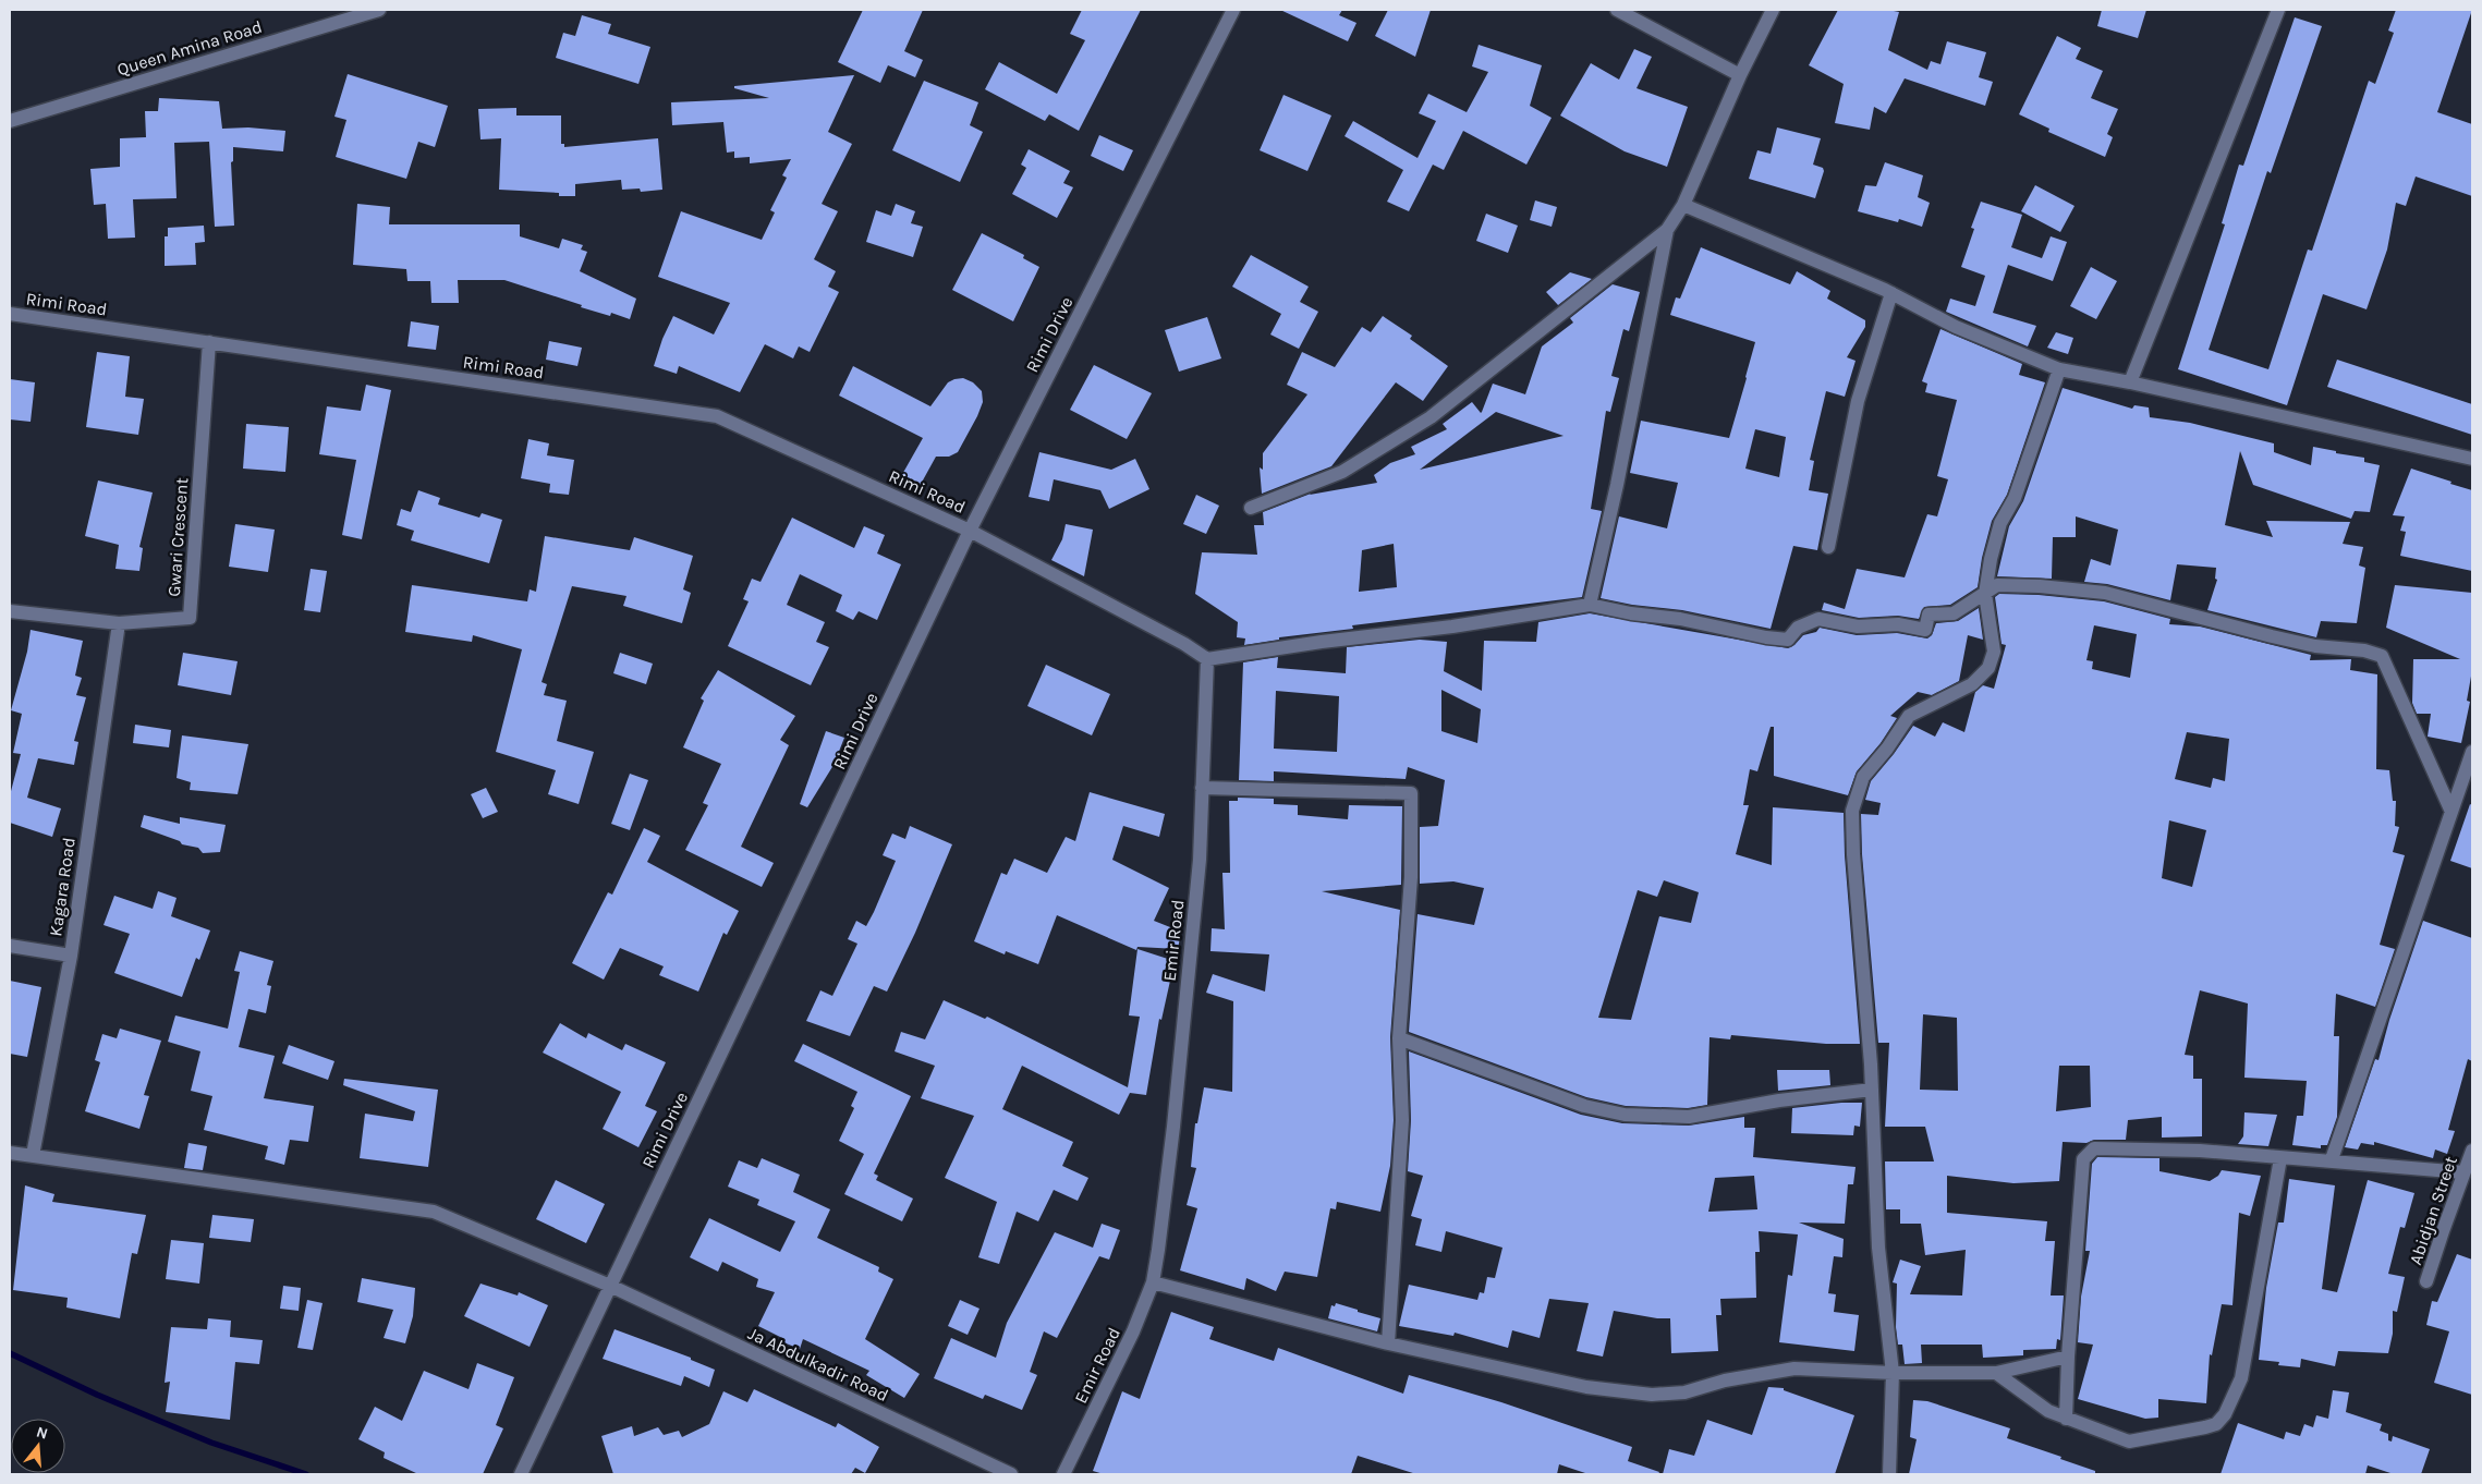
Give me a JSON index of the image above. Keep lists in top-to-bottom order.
{
  "streets": {
    "street": [
      "Queen Amina Road",
      "Rimi Road",
      "Rimi Drive",
      "Gwari Crescent",
      "Kagara Road",
      "Emir Road",
      "Abidjan Street",
      "Ja Abdulkadir Road"
    ]
  },
  "crossings": [
    ["Rimi Road", "Rimi Drive"],
    ["Rimi Road", "Gwari Crescent"],
    ["Rimi Drive", "Ja Abdulkadir Road"],
    ["Gwari Crescent", "Kagara Road"],
    ["Kagara Road", "Ja Abdulkadir Road"]
  ],
  "north": "top"
}
